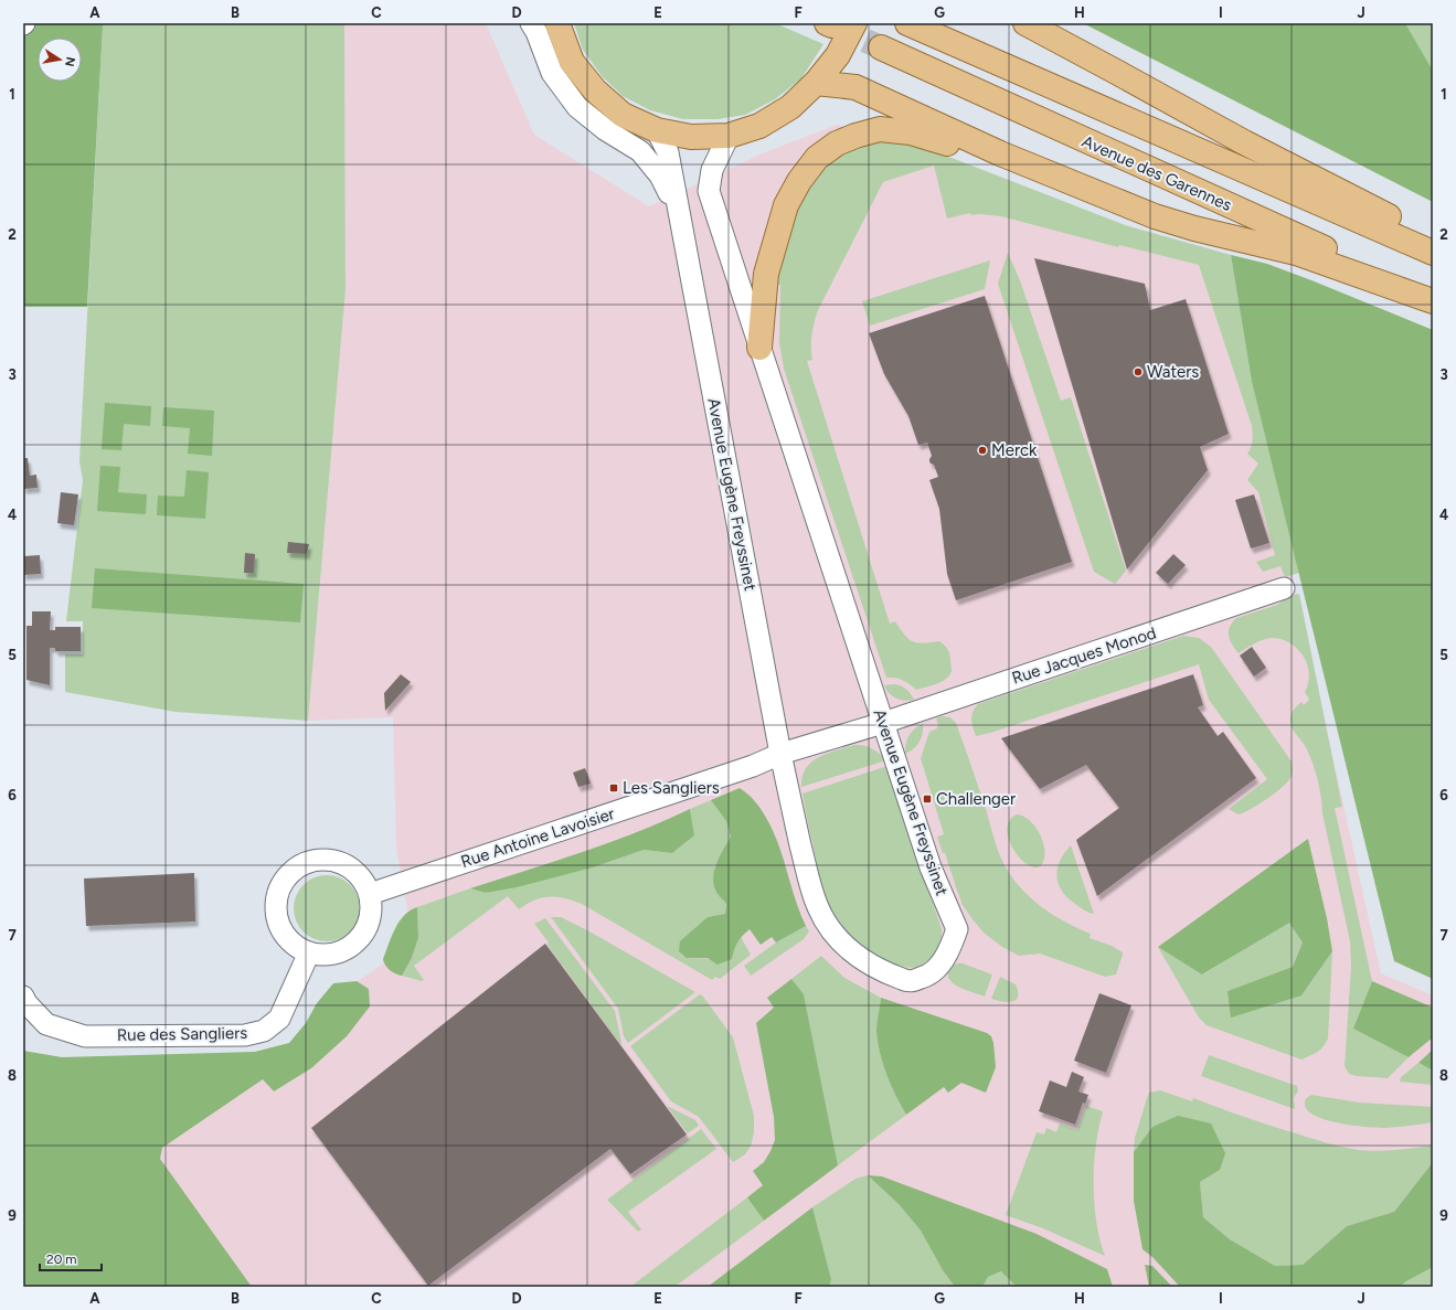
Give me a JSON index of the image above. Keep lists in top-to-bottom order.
{
  "streets": {
    "main road": ["Avenue des Garennes"],
    "street": [
      "Avenue Eugène Freyssinet",
      "Rue Jacques Monod",
      "Rue Antoine Lavoisier",
      "Rue des Sangliers"
    ]
  },
  "crossings": [
    ["Avenue Eugène Freyssinet", "Rue Jacques Monod"],
    ["Avenue Eugène Freyssinet", "Rue Antoine Lavoisier"],
    ["Rue Jacques Monod", "Rue Antoine Lavoisier"],
    ["Rue Antoine Lavoisier", "Rue des Sangliers"]
  ],
  "places": {
    "other": ["Waters", "Merck"],
    "transit": ["Les Sangliers", "Challenger"]
  },
  "scale_bar": "20 m",
  "north": "right",
  "grid": {
    "columns": [
      "A",
      "B",
      "C",
      "D",
      "E",
      "F",
      "G",
      "H",
      "I",
      "J"
    ],
    "rows": [
      "1",
      "2",
      "3",
      "4",
      "5",
      "6",
      "7",
      "8",
      "9"
    ]
  }
}
